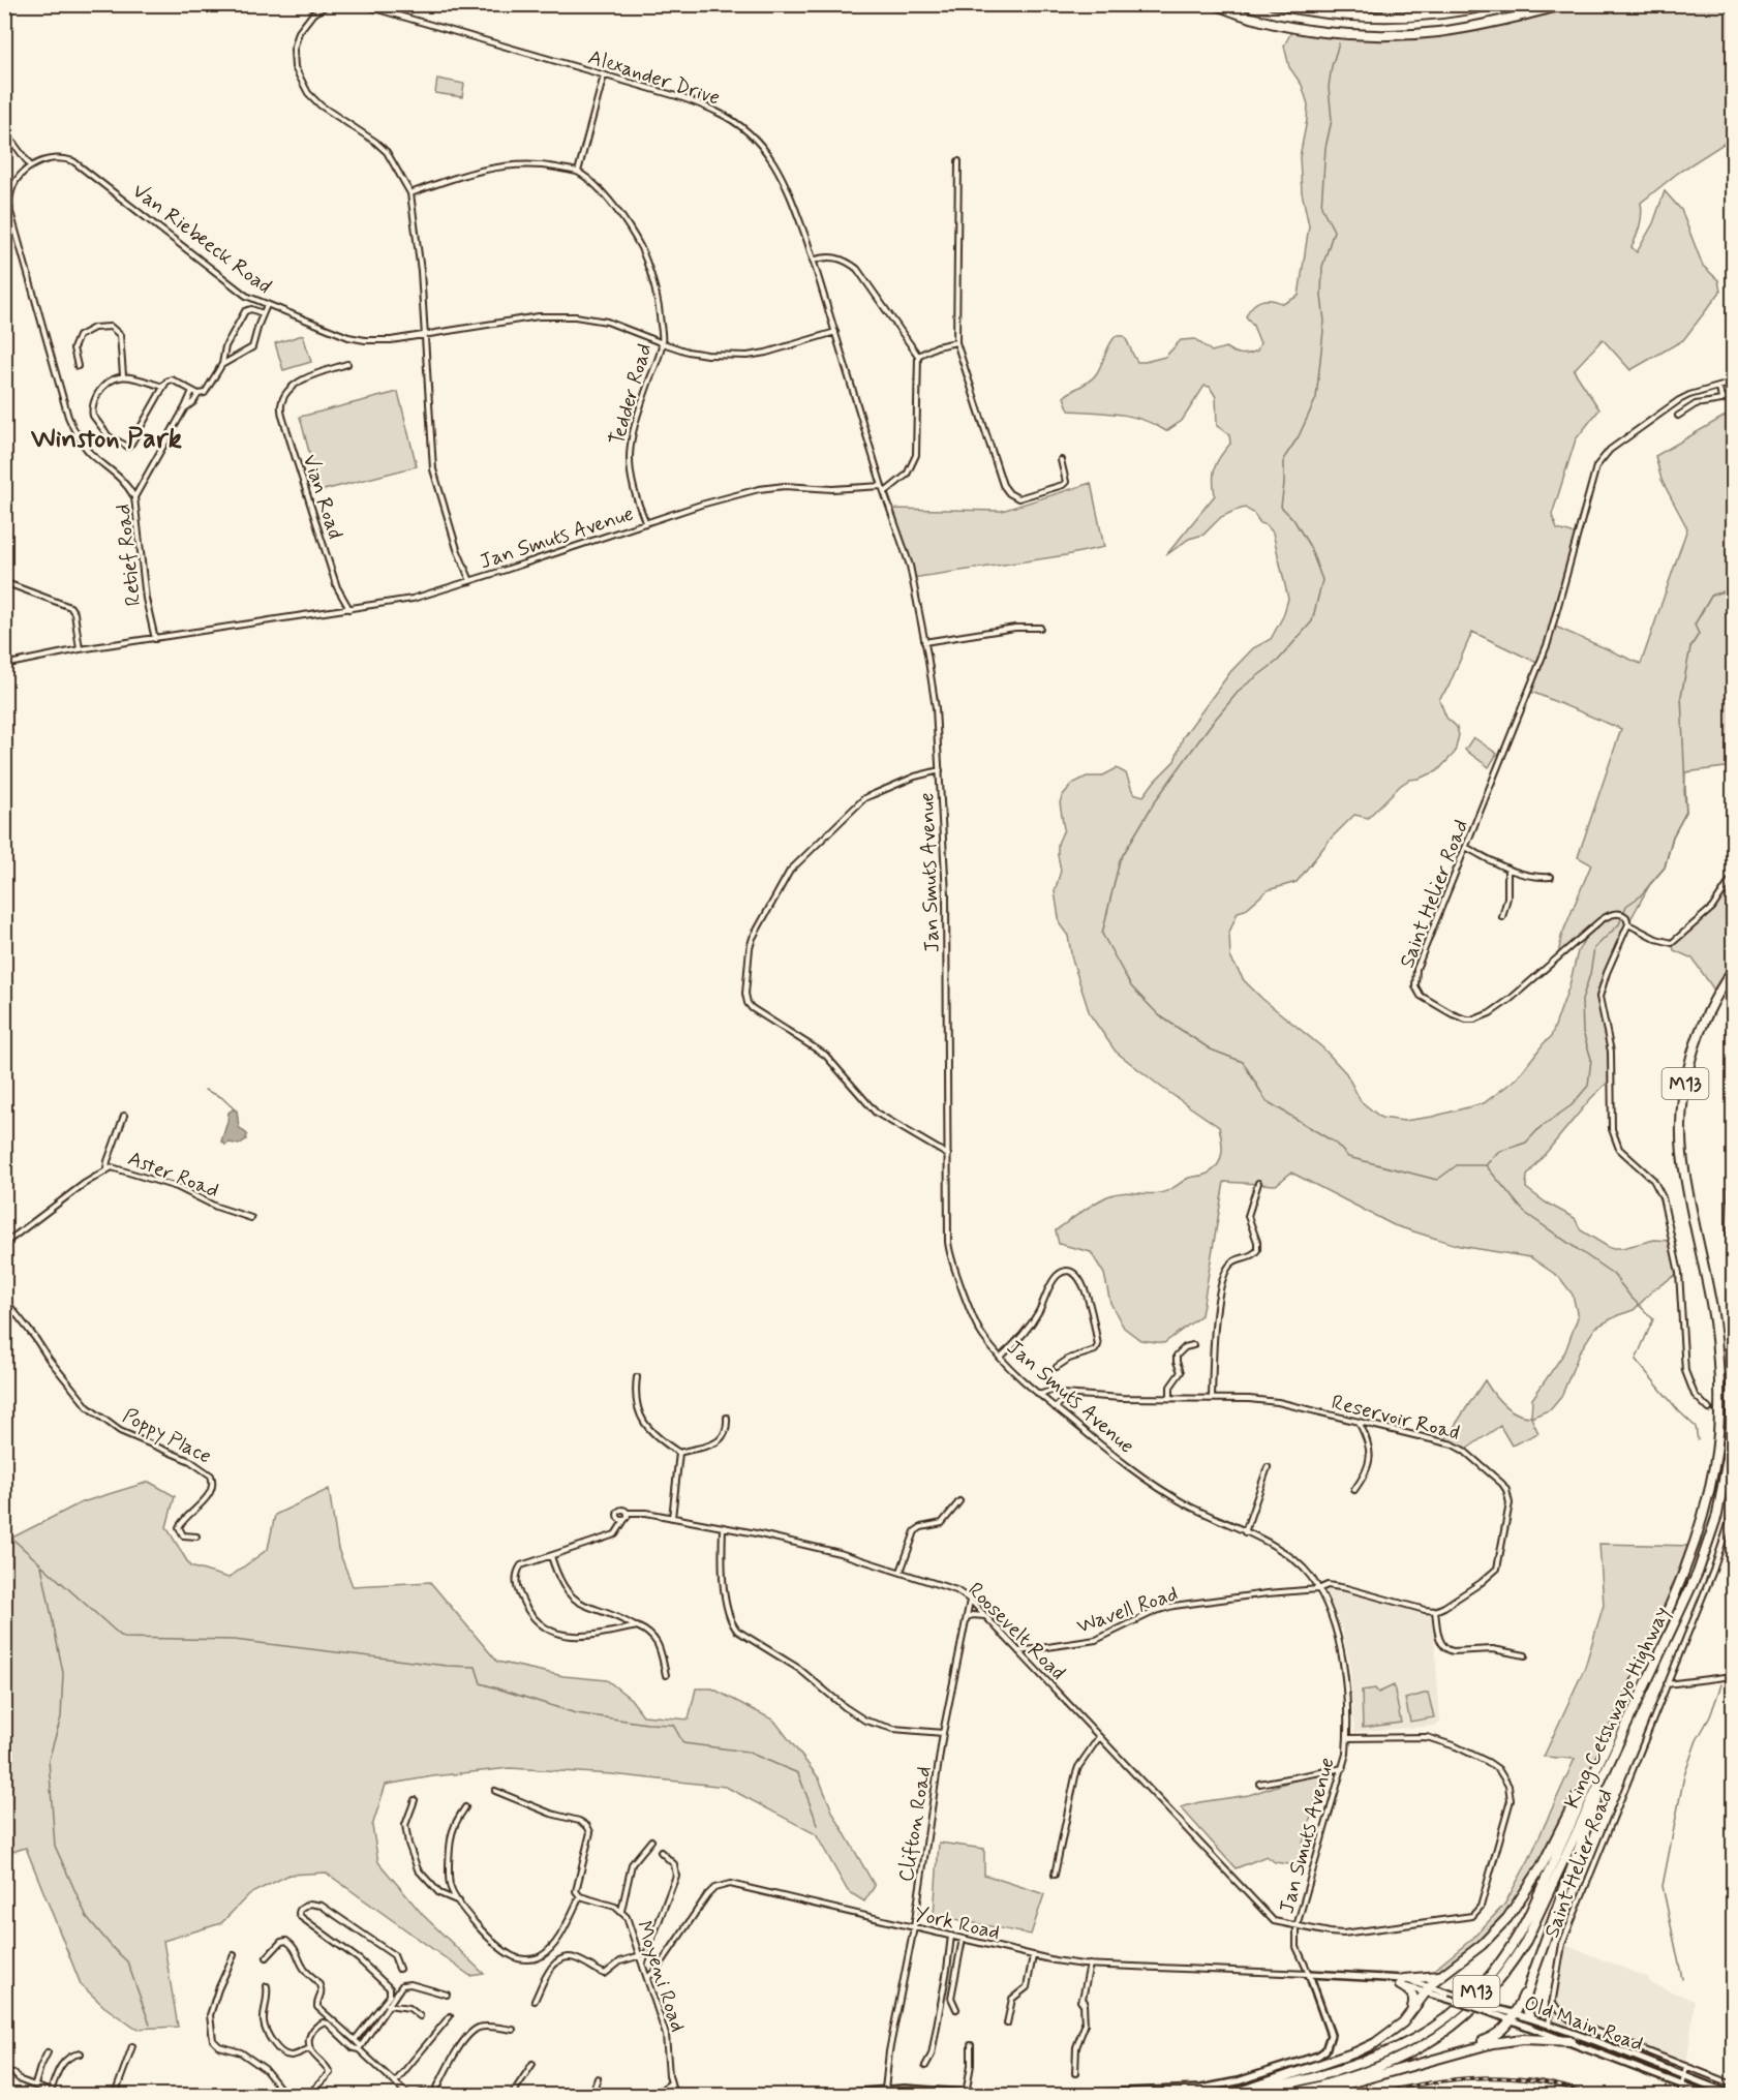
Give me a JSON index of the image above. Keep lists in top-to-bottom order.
{
  "streets": {
    "highway": ["M13", "King Cetshwayo Highway"],
    "street": [
      "Alexander Drive",
      "Van Riebeeck Road",
      "Tedder Road",
      "Vian Road",
      "Jan Smuts Avenue",
      "Retief Road",
      "Saint Helier Road",
      "Aster Road",
      "Reservoir Road",
      "Poppy Place",
      "Wavell Road",
      "Roosevelt Road",
      "Clifton Road",
      "York Road",
      "Moyeni Road",
      "Old Main Road"
    ]
  },
  "crossings": [
    ["Alexander Drive", "Van Riebeeck Road"],
    ["Alexander Drive", "Jan Smuts Avenue"],
    ["Van Riebeeck Road", "Tedder Road"],
    ["Tedder Road", "Jan Smuts Avenue"],
    ["Vian Road", "Jan Smuts Avenue"],
    ["Jan Smuts Avenue", "Retief Road"],
    ["Jan Smuts Avenue", "Reservoir Road"],
    ["Jan Smuts Avenue", "Wavell Road"],
    ["Jan Smuts Avenue", "Roosevelt Road"],
    ["Jan Smuts Avenue", "York Road"],
    ["Jan Smuts Avenue", "Old Main Road"],
    ["Saint Helier Road", "Old Main Road"],
    ["Wavell Road", "Roosevelt Road"],
    ["Roosevelt Road", "Clifton Road"],
    ["Clifton Road", "York Road"],
    ["York Road", "Moyeni Road"],
    ["York Road", "Old Main Road"]
  ],
  "districts": ["Winston Park"]
}
